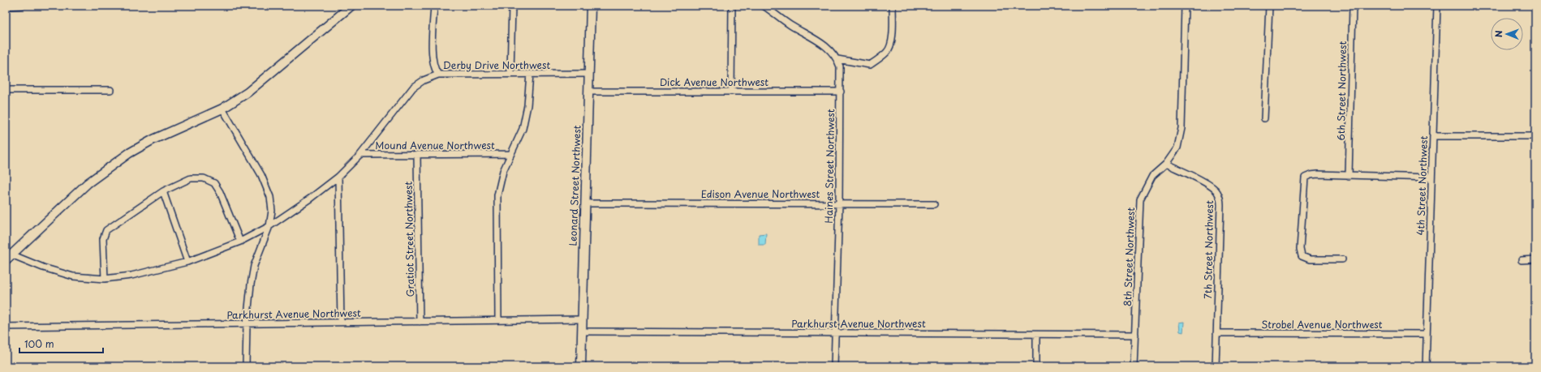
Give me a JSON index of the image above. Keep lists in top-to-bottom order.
{
  "streets": {
    "main road": ["Leonard Street Northwest"],
    "street": [
      "Derby Drive Northwest",
      "Dick Avenue Northwest",
      "6th Street Northwest",
      "Mound Avenue Northwest",
      "Haines Street Northwest",
      "4th Street Northwest",
      "Edison Avenue Northwest",
      "Gratiot Street Northwest",
      "7th Street Northwest",
      "8th Street Northwest",
      "Parkhurst Avenue Northwest",
      "Strobel Avenue Northwest"
    ]
  },
  "crossings": [
    ["Derby Drive Northwest", "Mound Avenue Northwest"],
    ["Derby Drive Northwest", "Leonard Street Northwest"],
    ["Dick Avenue Northwest", "Haines Street Northwest"],
    ["Dick Avenue Northwest", "Leonard Street Northwest"],
    ["Mound Avenue Northwest", "Gratiot Street Northwest"],
    ["Haines Street Northwest", "Edison Avenue Northwest"],
    ["Haines Street Northwest", "Parkhurst Avenue Northwest"],
    ["Leonard Street Northwest", "Edison Avenue Northwest"],
    ["Leonard Street Northwest", "Parkhurst Avenue Northwest"],
    ["4th Street Northwest", "Strobel Avenue Northwest"],
    ["Gratiot Street Northwest", "Parkhurst Avenue Northwest"],
    ["7th Street Northwest", "8th Street Northwest"],
    ["7th Street Northwest", "Strobel Avenue Northwest"],
    ["8th Street Northwest", "Parkhurst Avenue Northwest"]
  ],
  "scale_bar": "100 m",
  "north": "left"
}
